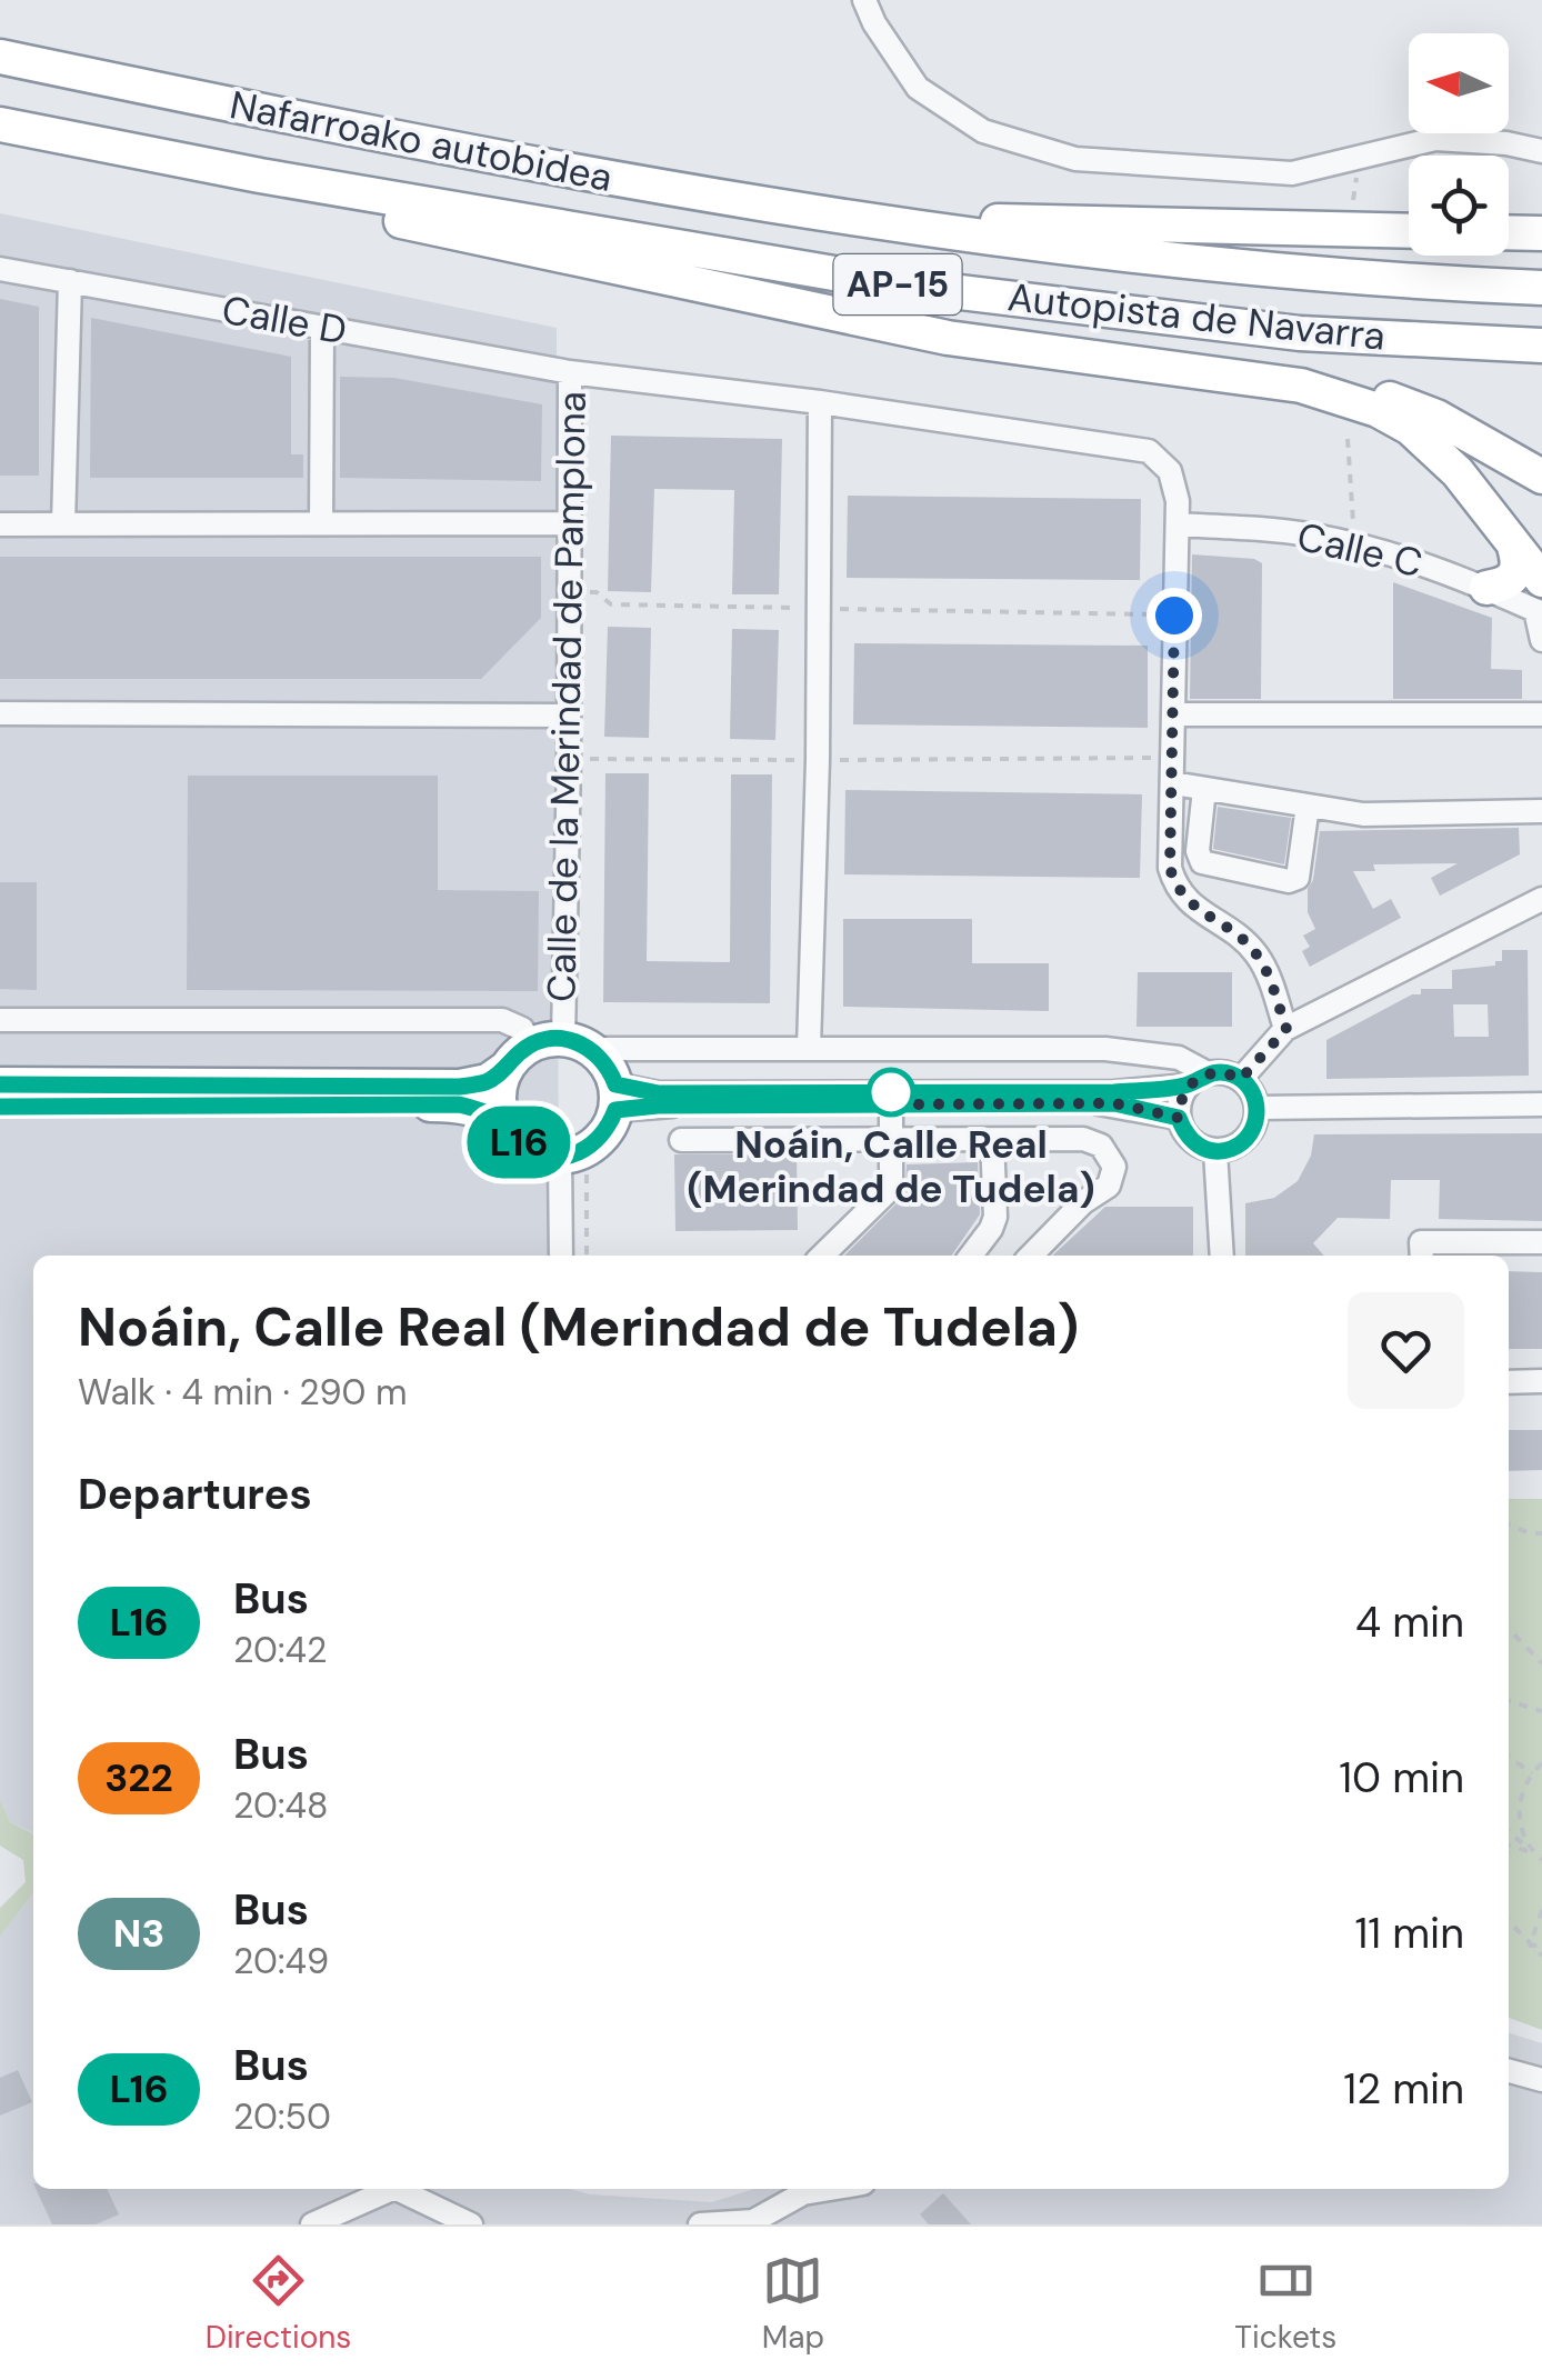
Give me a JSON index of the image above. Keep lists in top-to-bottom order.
{
  "streets": {
    "highway": ["Nafarroako autobidea", "AP-15", "Autopista de Navarra"],
    "street": ["Calle D", "Calle C", "Calle de la Merindad de Pamplona"]
  },
  "crossings": [
    ["Nafarroako autobidea", "Autopista de Navarra"],
    ["Calle D", "Calle de la Merindad de Pamplona"],
    ["Calle C", "Calle de la Merindad de Pamplona"]
  ],
  "places": ["Noáin, Calle Real (Merindad de Tudela)"],
  "lines": ["bus line L16"],
  "north": "left",
  "page": {
    "on_map": "L16",
    "heading": [
      ["Noáin, Calle Real (Merindad de Tudela)", "Walk · 4 min · 290 m"],
      "Departures"
    ],
    "list": [
      {
        "mark": "L16",
        "name": "Bus",
        "note": "20:42",
        "value": "4 min"
      },
      {
        "mark": "322",
        "name": "Bus",
        "note": "20:48",
        "value": "10 min"
      },
      {
        "mark": "N3",
        "name": "Bus",
        "note": "20:49",
        "value": "11 min"
      },
      {
        "mark": "L16",
        "name": "Bus",
        "note": "20:50",
        "value": "12 min"
      }
    ],
    "tabs": ["Directions", "Map", "Tickets"]
  }
}
